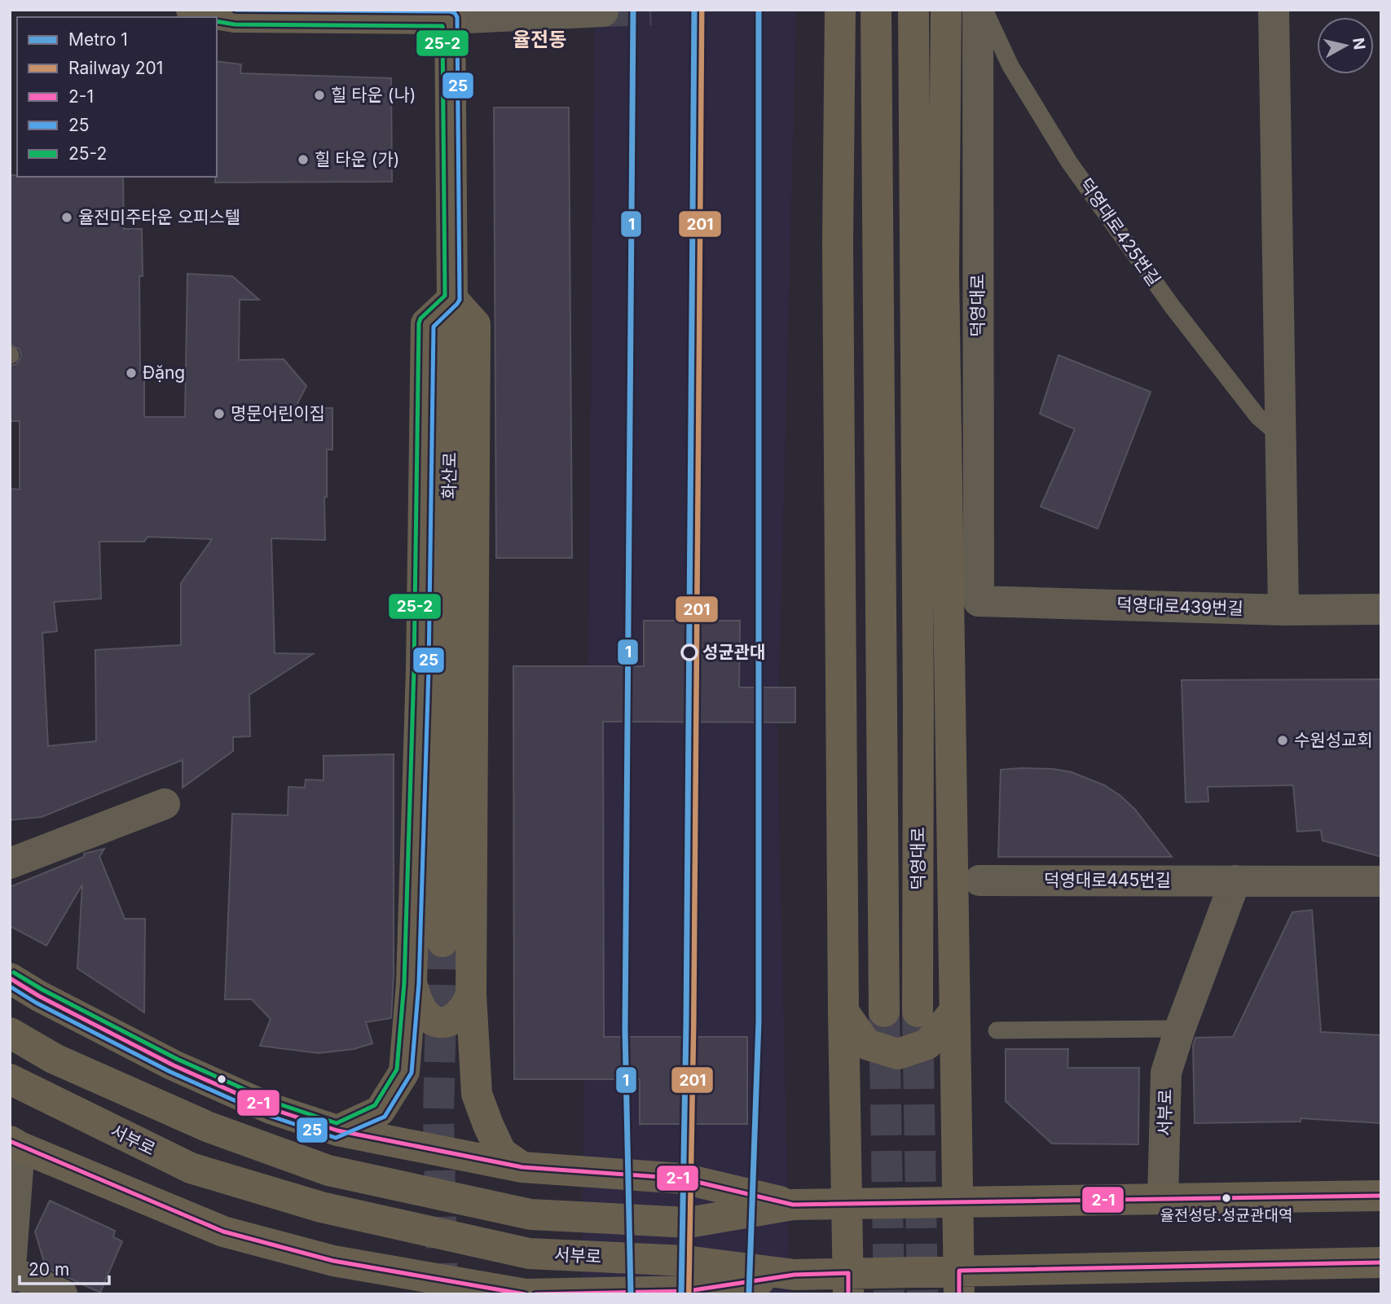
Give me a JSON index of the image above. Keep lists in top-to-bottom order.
{
  "streets": {
    "street": [
      "덕영대로",
      "화산로",
      "덕영대로439번길",
      "덕영대로445번길",
      "서부로"
    ],
    "lane": ["덕영대로425번길"]
  },
  "crossings": [
    ["덕영대로", "덕영대로439번길"]
  ],
  "districts": ["율전동"],
  "places": [
    "힐 타운 (나)",
    "힐 타운 (가)",
    "율전미주타운 오피스텔",
    "Đặng",
    "명문어린이집",
    "성균관대",
    "수원성교회",
    "율전성당.성균관대역"
  ],
  "lines": [
    "metro line 1",
    "rail line 201",
    "transit line 25",
    "transit line 25-2",
    "transit line 2-1"
  ],
  "legend": [
    "Metro 1",
    "Railway 201",
    "2-1",
    "25",
    "25-2"
  ],
  "scale_bar": "20 m",
  "north": "right"
}
